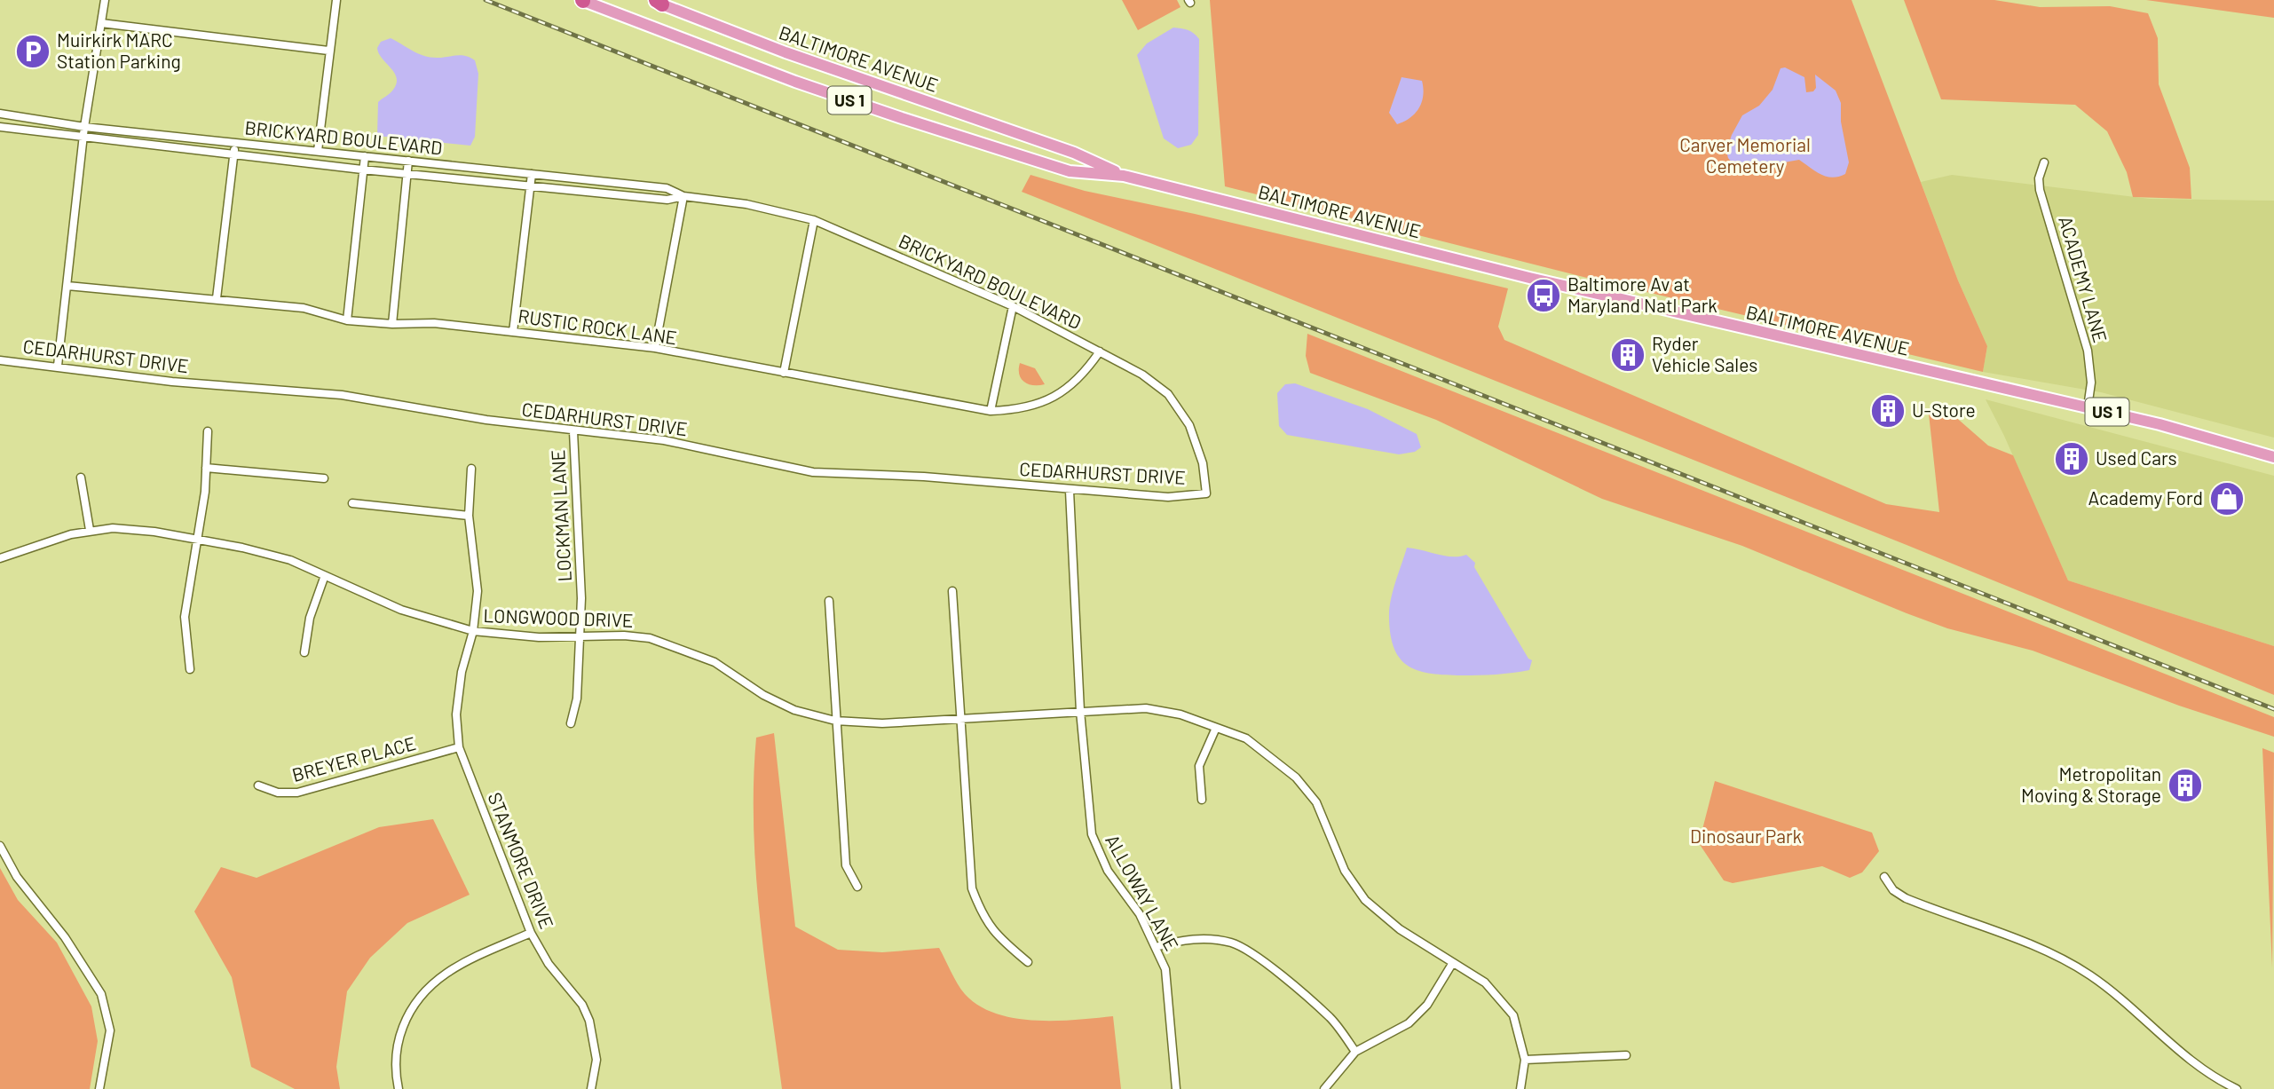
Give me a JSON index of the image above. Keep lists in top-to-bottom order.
{
  "streets": {
    "main road": ["BALTIMORE AVENUE", "US 1"],
    "street": [
      "BRICKYARD BOULEVARD",
      "ACADEMY LANE",
      "RUSTIC ROCK LANE",
      "CEDARHURST DRIVE",
      "LOCKMAN LANE",
      "LONGWOOD DRIVE",
      "BREYER PLACE",
      "STANMORE DRIVE",
      "ALLOWAY LANE"
    ]
  },
  "crossings": [
    ["BALTIMORE AVENUE", "ACADEMY LANE"],
    ["BRICKYARD BOULEVARD", "RUSTIC ROCK LANE"],
    ["BRICKYARD BOULEVARD", "CEDARHURST DRIVE"],
    ["CEDARHURST DRIVE", "LOCKMAN LANE"],
    ["CEDARHURST DRIVE", "ALLOWAY LANE"],
    ["LOCKMAN LANE", "LONGWOOD DRIVE"],
    ["LONGWOOD DRIVE", "STANMORE DRIVE"],
    ["LONGWOOD DRIVE", "ALLOWAY LANE"],
    ["BREYER PLACE", "STANMORE DRIVE"]
  ],
  "parks": ["Carver Memorial Cemetery", "Dinosaur Park"],
  "places": {
    "parking": ["Muirkirk MARC Station Parking"],
    "bus stop": ["Baltimore Av at Maryland Natl Park"],
    "building": [
      "Ryder Vehicle Sales",
      "U-Store",
      "Used Cars",
      "Metropolitan Moving & Storage"
    ],
    "shop": ["Academy Ford"]
  }
}
